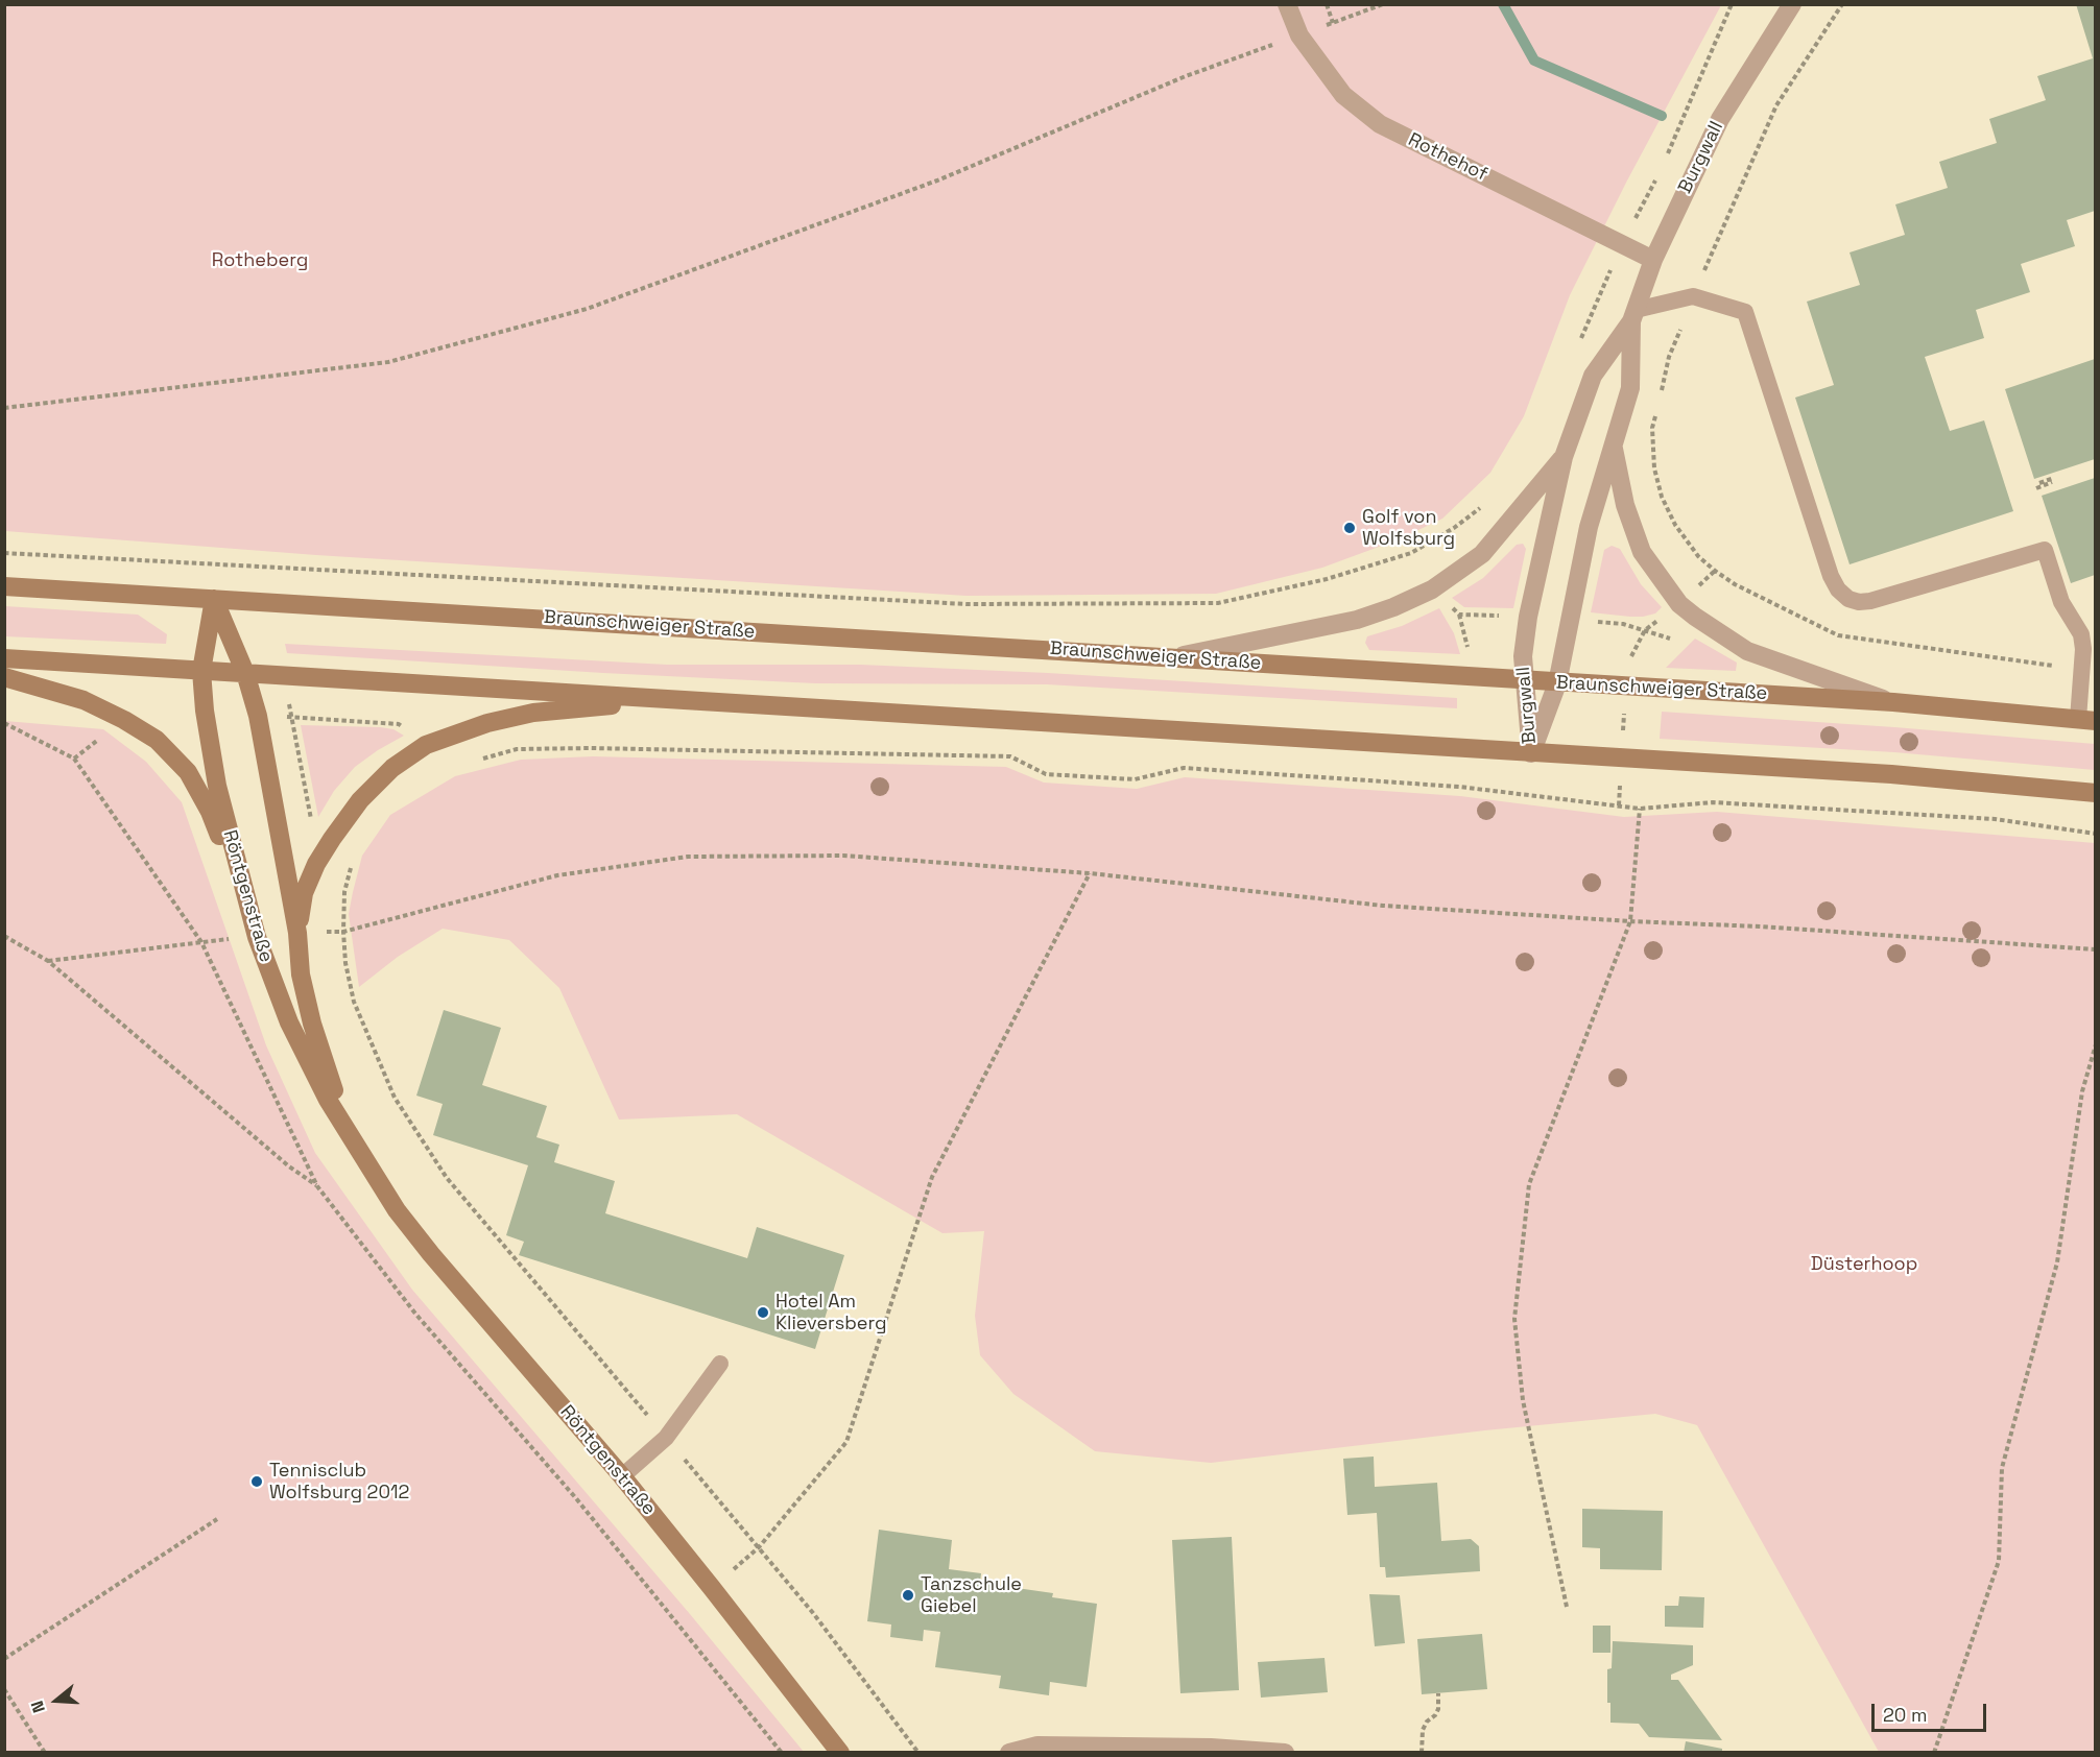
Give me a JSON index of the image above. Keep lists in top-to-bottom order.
{
  "streets": {
    "main road": ["Braunschweiger Straße", "Röntgenstraße"],
    "street": ["Rothehof", "Burgwall"]
  },
  "crossings": [
    ["Rothehof", "Burgwall"],
    ["Burgwall", "Braunschweiger Straße"],
    ["Braunschweiger Straße", "Röntgenstraße"]
  ],
  "parks": ["Rotheberg", "Düsterhoop"],
  "places": [
    "Golf von Wolfsburg",
    "Hotel Am Klieversberg",
    "Tennisclub Wolfsburg 2012",
    "Tanzschule Giebel"
  ],
  "scale_bar": "20 m",
  "north": "left"
}
